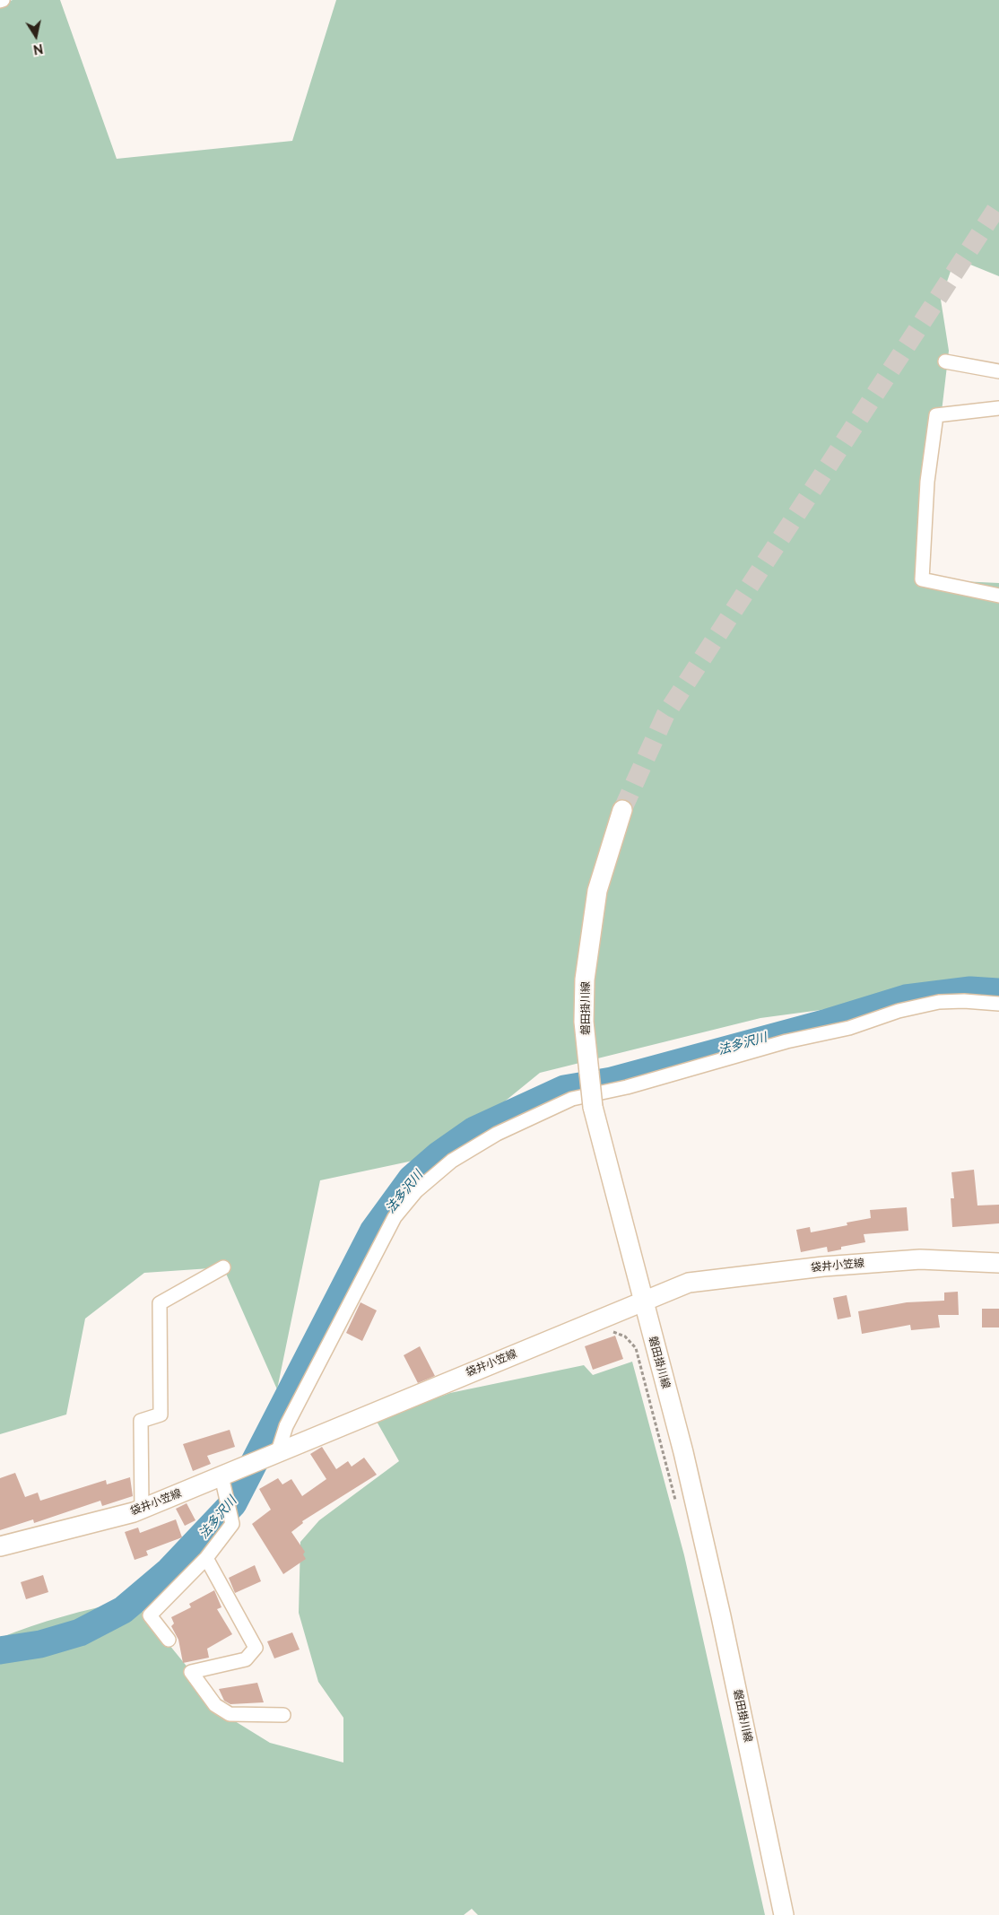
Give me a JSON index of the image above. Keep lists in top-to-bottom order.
{
  "streets": {
    "main road": ["磐田掛川線", "袋井小笠線"]
  },
  "crossings": [
    ["磐田掛川線", "袋井小笠線"]
  ],
  "water": ["法多沢川"],
  "north": "bottom"
}
